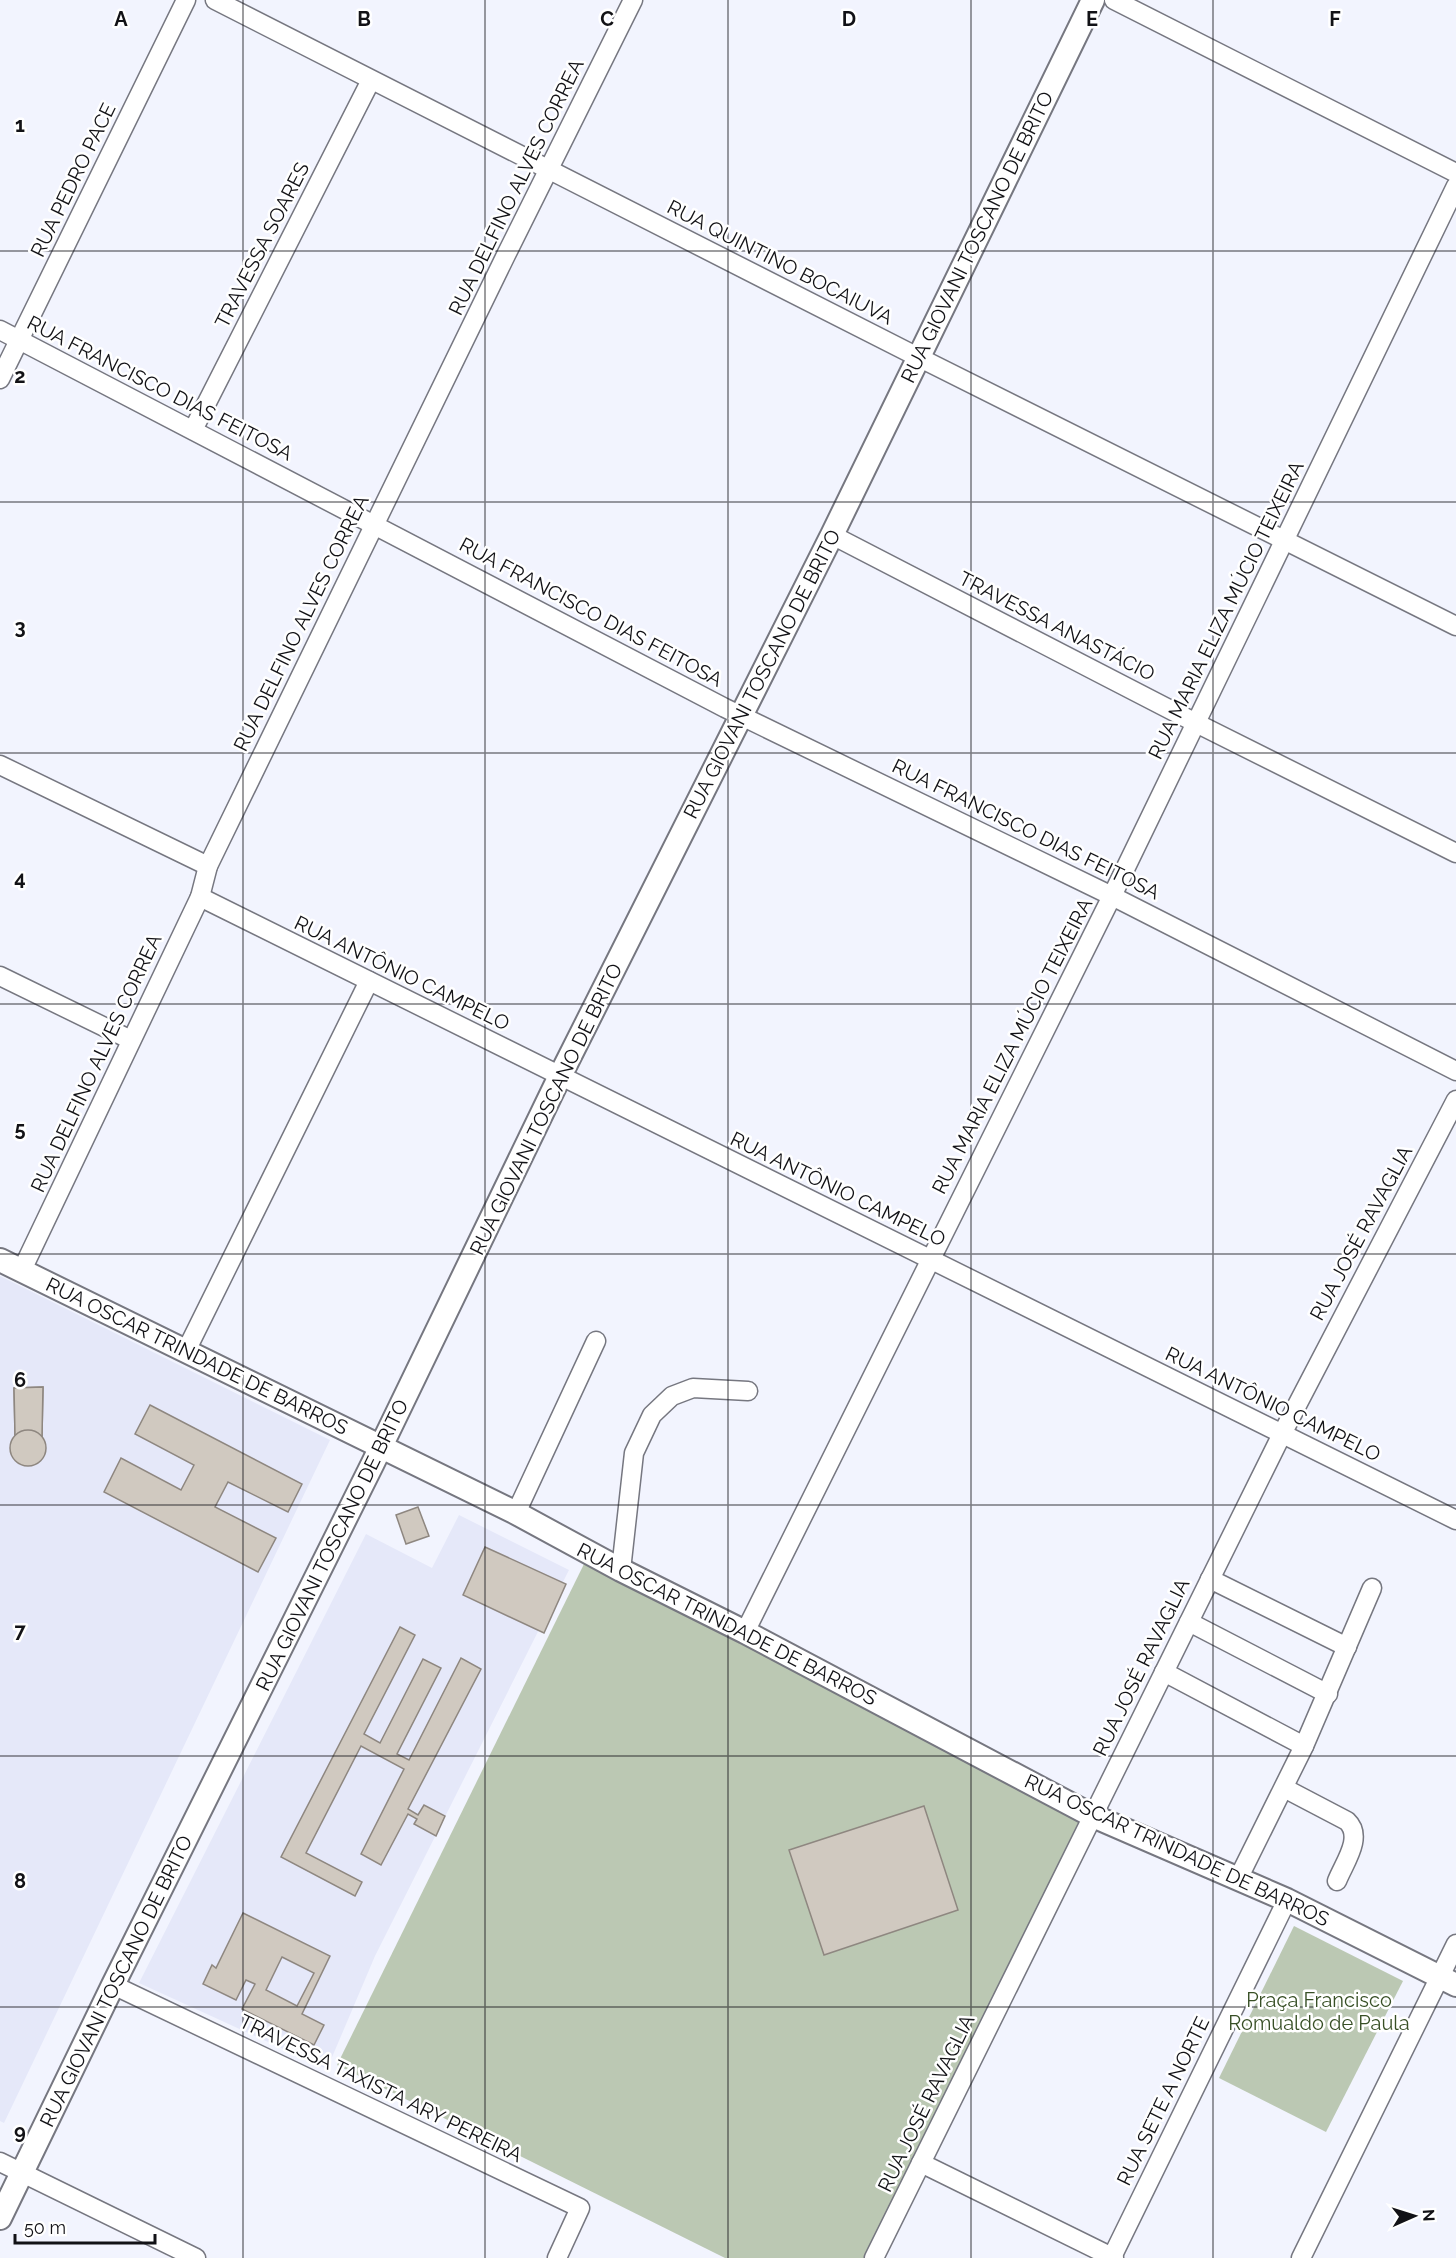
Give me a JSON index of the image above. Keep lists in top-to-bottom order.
{
  "streets": {
    "main road": ["RUA GIOVANI TOSCANO DE BRITO", "RUA OSCAR TRINDADE DE BARROS"],
    "street": [
      "RUA PEDRO PACE",
      "RUA DELFINO ALVES CORREA",
      "TRAVESSA SOARES",
      "RUA QUINTINO BOCAIUVA",
      "RUA FRANCISCO DIAS FEITOSA",
      "RUA MARIA ELIZA MÚCIO TEIXEIRA",
      "TRAVESSA ANASTÁCIO",
      "RUA ANTÔNIO CAMPELO",
      "RUA JOSÉ RAVAGLIA",
      "TRAVESSA TAXISTA ARY PEREIRA",
      "RUA SETE A NORTE"
    ]
  },
  "crossings": [
    ["RUA PEDRO PACE", "RUA FRANCISCO DIAS FEITOSA"],
    ["RUA DELFINO ALVES CORREA", "RUA QUINTINO BOCAIUVA"],
    ["RUA DELFINO ALVES CORREA", "RUA FRANCISCO DIAS FEITOSA"],
    ["RUA DELFINO ALVES CORREA", "RUA ANTÔNIO CAMPELO"],
    ["RUA DELFINO ALVES CORREA", "RUA OSCAR TRINDADE DE BARROS"],
    ["RUA GIOVANI TOSCANO DE BRITO", "RUA QUINTINO BOCAIUVA"],
    ["RUA GIOVANI TOSCANO DE BRITO", "RUA FRANCISCO DIAS FEITOSA"],
    ["RUA GIOVANI TOSCANO DE BRITO", "TRAVESSA ANASTÁCIO"],
    ["RUA GIOVANI TOSCANO DE BRITO", "RUA ANTÔNIO CAMPELO"],
    ["RUA GIOVANI TOSCANO DE BRITO", "RUA OSCAR TRINDADE DE BARROS"],
    ["RUA GIOVANI TOSCANO DE BRITO", "TRAVESSA TAXISTA ARY PEREIRA"],
    ["TRAVESSA SOARES", "RUA QUINTINO BOCAIUVA"],
    ["TRAVESSA SOARES", "RUA FRANCISCO DIAS FEITOSA"],
    ["RUA QUINTINO BOCAIUVA", "RUA MARIA ELIZA MÚCIO TEIXEIRA"],
    ["RUA FRANCISCO DIAS FEITOSA", "RUA MARIA ELIZA MÚCIO TEIXEIRA"],
    ["RUA MARIA ELIZA MÚCIO TEIXEIRA", "TRAVESSA ANASTÁCIO"],
    ["RUA MARIA ELIZA MÚCIO TEIXEIRA", "RUA ANTÔNIO CAMPELO"],
    ["RUA MARIA ELIZA MÚCIO TEIXEIRA", "RUA OSCAR TRINDADE DE BARROS"],
    ["RUA ANTÔNIO CAMPELO", "RUA JOSÉ RAVAGLIA"],
    ["RUA JOSÉ RAVAGLIA", "RUA OSCAR TRINDADE DE BARROS"],
    ["RUA OSCAR TRINDADE DE BARROS", "RUA SETE A NORTE"]
  ],
  "parks": ["Praça Francisco Romualdo de Paula"],
  "scale_bar": "50 m",
  "north": "right",
  "grid": {
    "columns": [
      "A",
      "B",
      "C",
      "D",
      "E",
      "F"
    ],
    "rows": [
      "1",
      "2",
      "3",
      "4",
      "5",
      "6",
      "7",
      "8",
      "9"
    ]
  }
}
